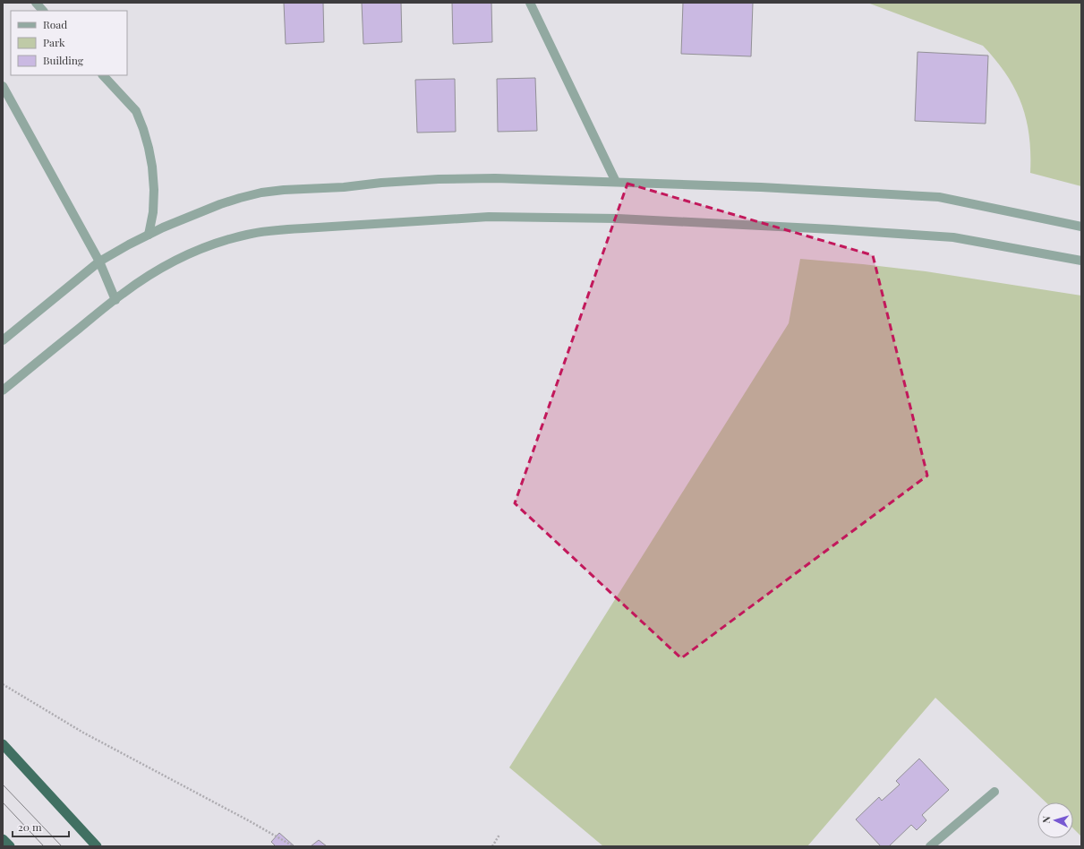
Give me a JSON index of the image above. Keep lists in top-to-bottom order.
{
  "legend": ["Road", "Park", "Building"],
  "scale_bar": "20 m",
  "north": "left"
}
